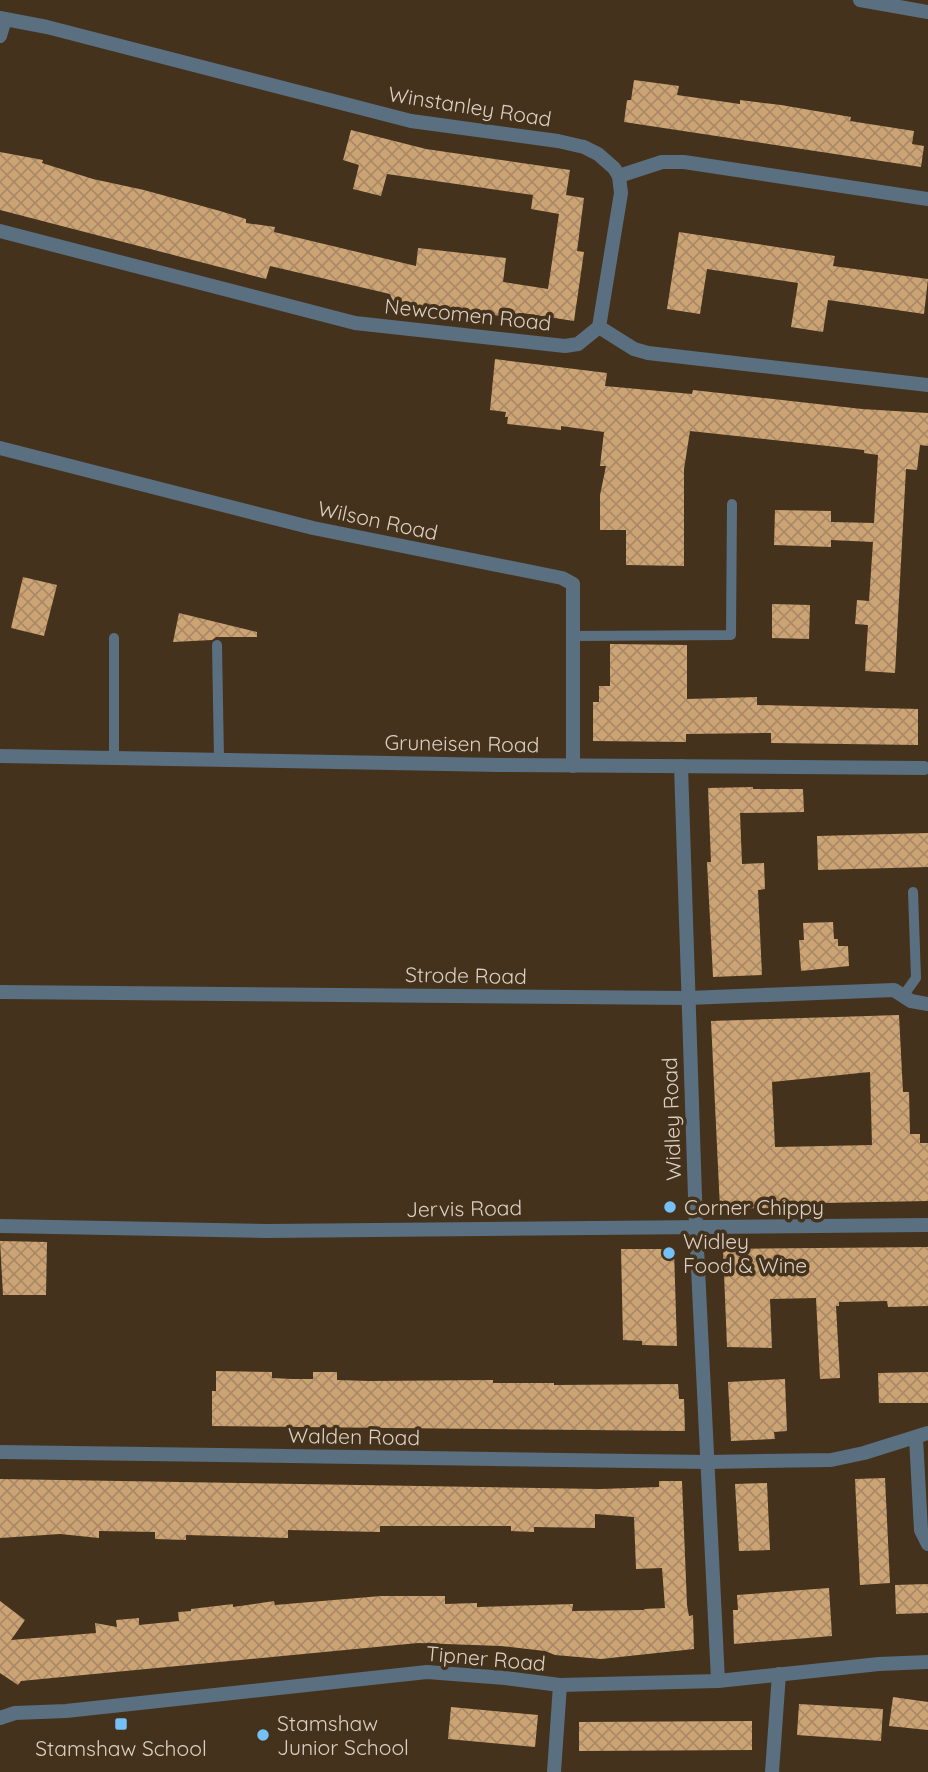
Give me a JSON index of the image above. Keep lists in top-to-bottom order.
{
  "streets": {
    "street": [
      "Winstanley Road",
      "Newcomen Road",
      "Wilson Road",
      "Gruneisen Road",
      "Strode Road",
      "Widley Road",
      "Jervis Road",
      "Walden Road",
      "Tipner Road"
    ]
  },
  "crossings": [
    ["Wilson Road", "Gruneisen Road"],
    ["Gruneisen Road", "Widley Road"],
    ["Strode Road", "Widley Road"],
    ["Widley Road", "Jervis Road"],
    ["Widley Road", "Walden Road"],
    ["Widley Road", "Tipner Road"]
  ],
  "places": {
    "other": ["Corner Chippy", "Widley Food & Wine", "Stamshaw Junior School"],
    "transit": ["Stamshaw School"]
  }
}
